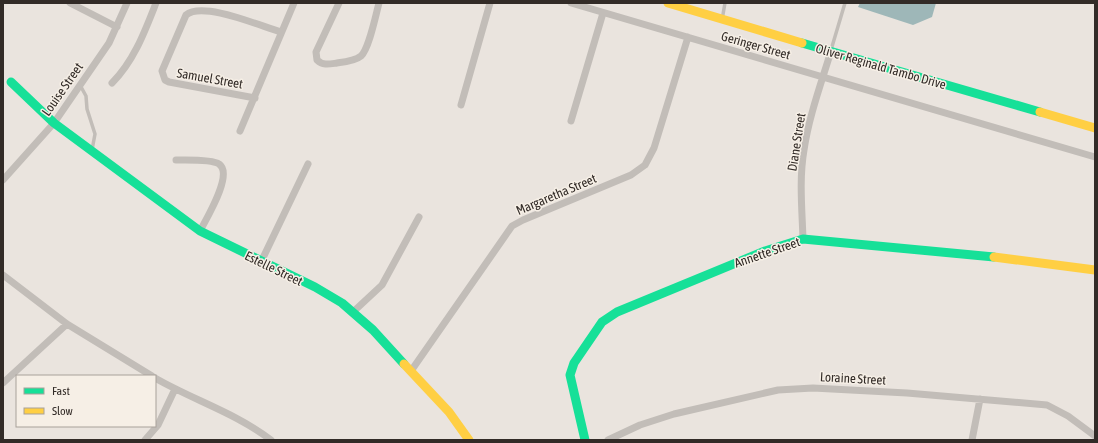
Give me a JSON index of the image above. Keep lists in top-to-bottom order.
{
  "streets": {
    "street": [
      "Geringer Street",
      "Oliver Reginald Tambo Drive",
      "Samuel Street",
      "Louise Street",
      "Diane Street",
      "Margaretha Street",
      "Annette Street",
      "Estelle Street",
      "Loraine Street"
    ]
  },
  "crossings": [
    ["Geringer Street", "Diane Street"],
    ["Geringer Street", "Margaretha Street"],
    ["Oliver Reginald Tambo Drive", "Diane Street"],
    ["Louise Street", "Estelle Street"],
    ["Diane Street", "Annette Street"],
    ["Margaretha Street", "Estelle Street"]
  ],
  "legend": ["Fast", "Slow"]
}
